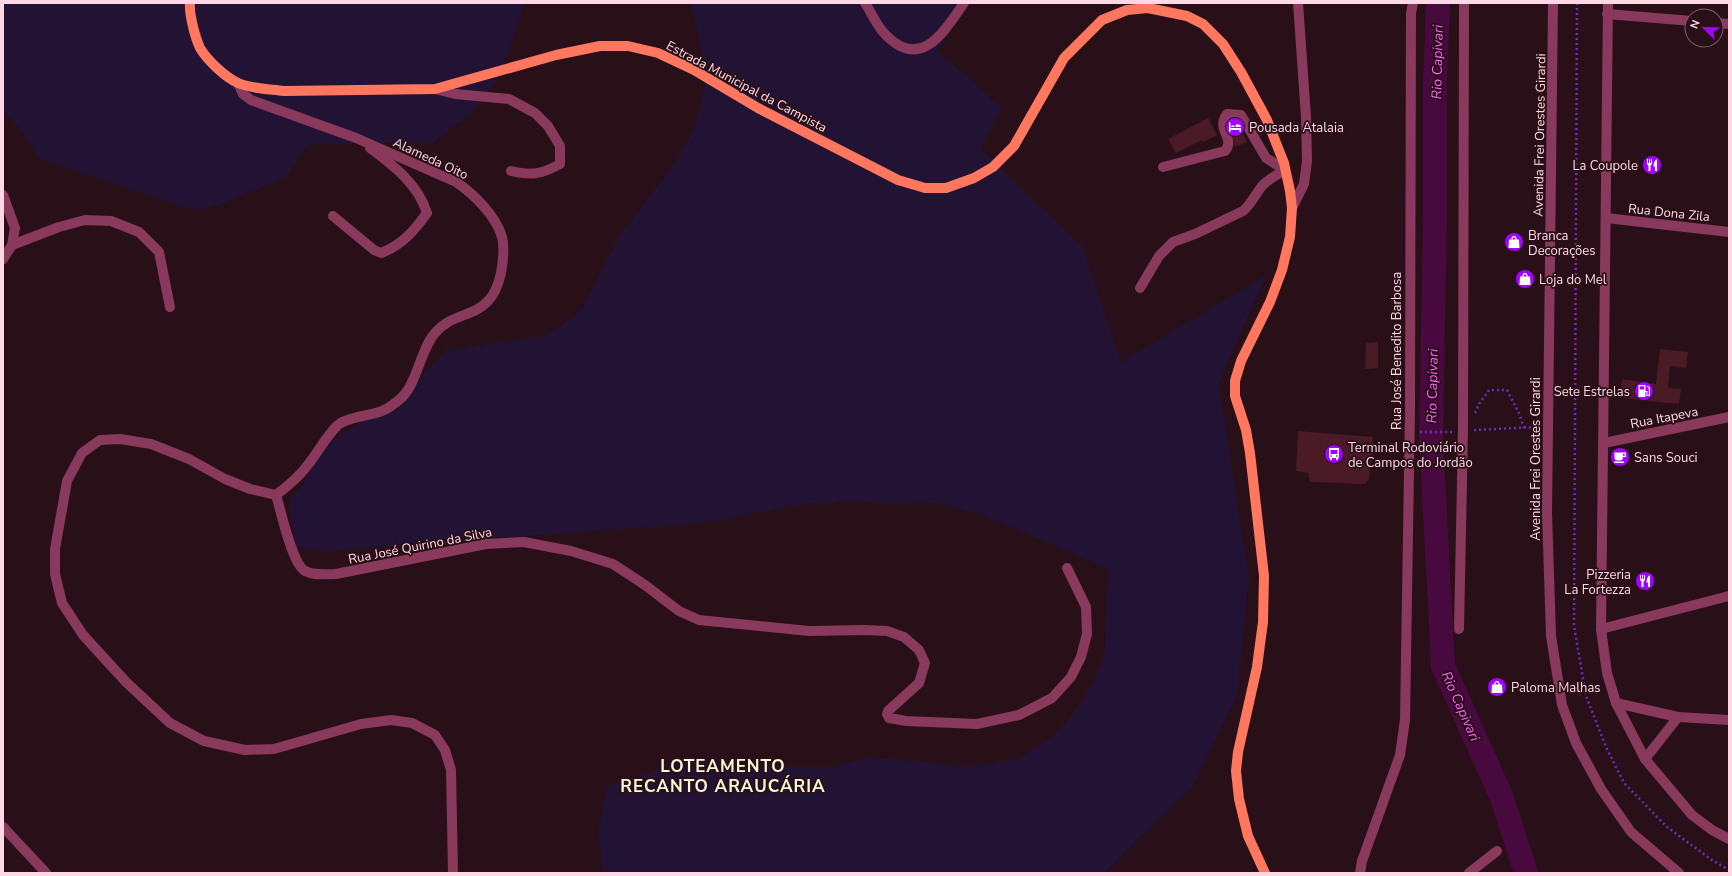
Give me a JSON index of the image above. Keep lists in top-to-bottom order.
{
  "streets": {
    "main road": ["Estrada Municipal da Campista"],
    "street": [
      "Avenida Frei Orestes Girardi",
      "Alameda Oito",
      "Rua Dona Zila",
      "Rua José Benedito Barbosa",
      "Rua Itapeva",
      "Rua José Quirino da Silva"
    ]
  },
  "crossings": [
    ["Estrada Municipal da Campista", "Alameda Oito"],
    ["Alameda Oito", "Rua José Quirino da Silva"]
  ],
  "districts": ["LOTEAMENTO RECANTO ARAUCÁRIA"],
  "water": ["Rio Capivari"],
  "places": {
    "hotel": ["Pousada Atalaia"],
    "restaurant": ["La Coupole", "Pizzeria La Fortezza"],
    "shop": ["Branca Decorações", "Loja do Mel", "Paloma Malhas"],
    "fuel station": ["Sete Estrelas"],
    "bus stop": ["Terminal Rodoviário de Campos do Jordão"],
    "cafe": ["Sans Souci"]
  },
  "north": "top left"
}
